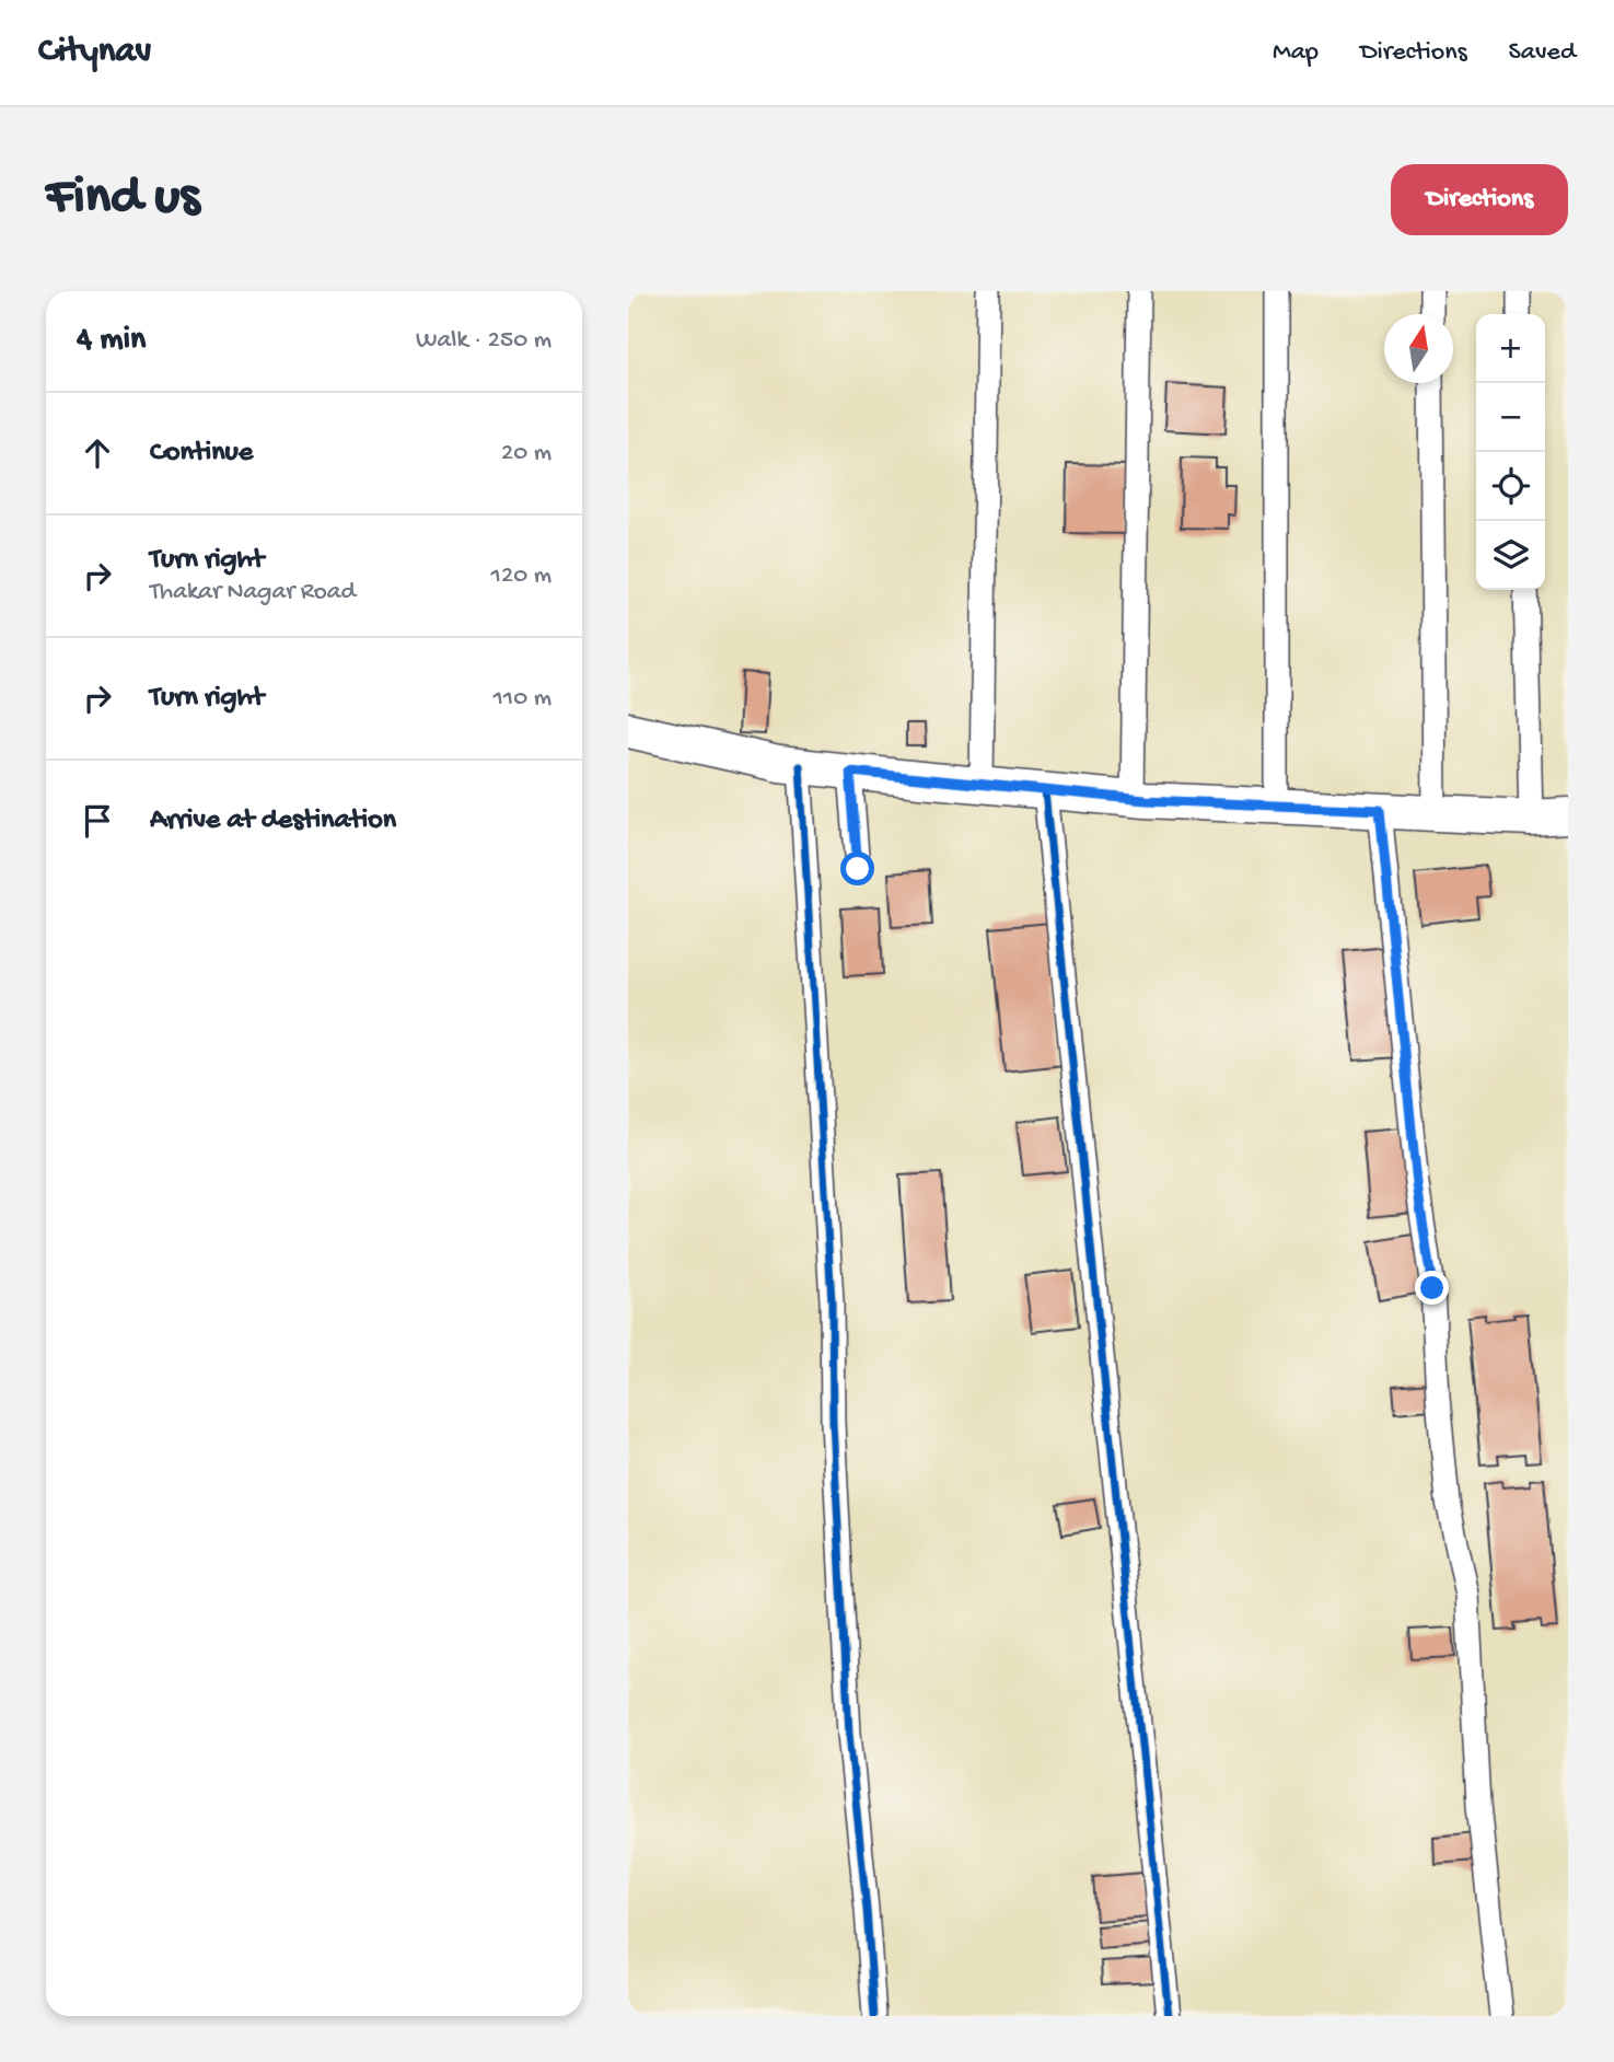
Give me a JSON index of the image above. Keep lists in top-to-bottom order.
{
  "north": "top",
  "page": {
    "header": "Citynav",
    "nav": ["Map", "Directions", "Saved"],
    "buttons": "Directions",
    "title": "Find us",
    "heading": ["4 min", "Walk · 250 m"],
    "map_buttons": ["+", "−"],
    "list": [
      ["Continue", "20 m"],
      ["Turn right", "Thakar Nagar Road", "120 m"],
      ["Turn right", "110 m"],
      "Arrive at destination"
    ]
  }
}
